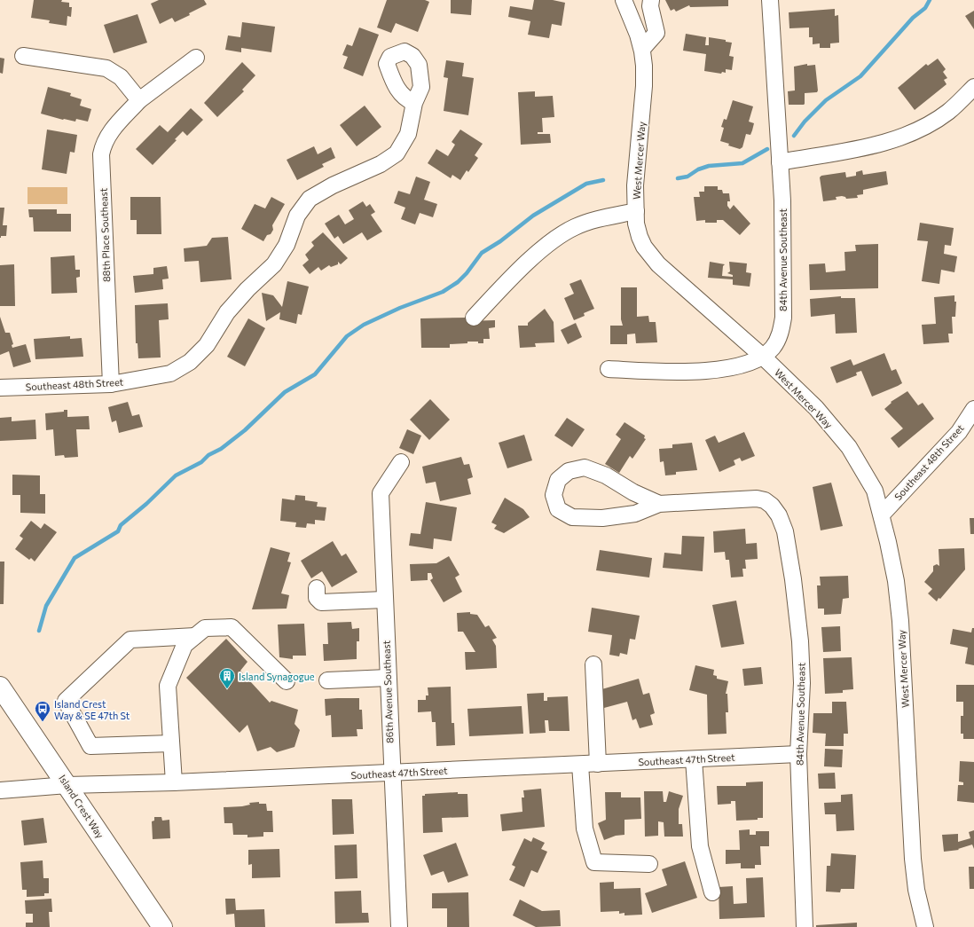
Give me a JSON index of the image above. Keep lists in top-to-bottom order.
{
  "streets": {
    "main road": ["Island Crest Way"],
    "street": [
      "West Mercer Way",
      "88th Place Southeast",
      "84th Avenue Southeast",
      "Southeast 48th Street",
      "86th Avenue Southeast",
      "Southeast 47th Street"
    ]
  },
  "crossings": [
    ["West Mercer Way", "84th Avenue Southeast"],
    ["West Mercer Way", "Southeast 48th Street"],
    ["88th Place Southeast", "Southeast 48th Street"],
    ["84th Avenue Southeast", "Southeast 47th Street"],
    ["86th Avenue Southeast", "Southeast 47th Street"],
    ["Southeast 47th Street", "Island Crest Way"]
  ],
  "places": {
    "building": ["Island Synagogue"],
    "bus stop": ["Island Crest Way & SE 47th St"]
  }
}
